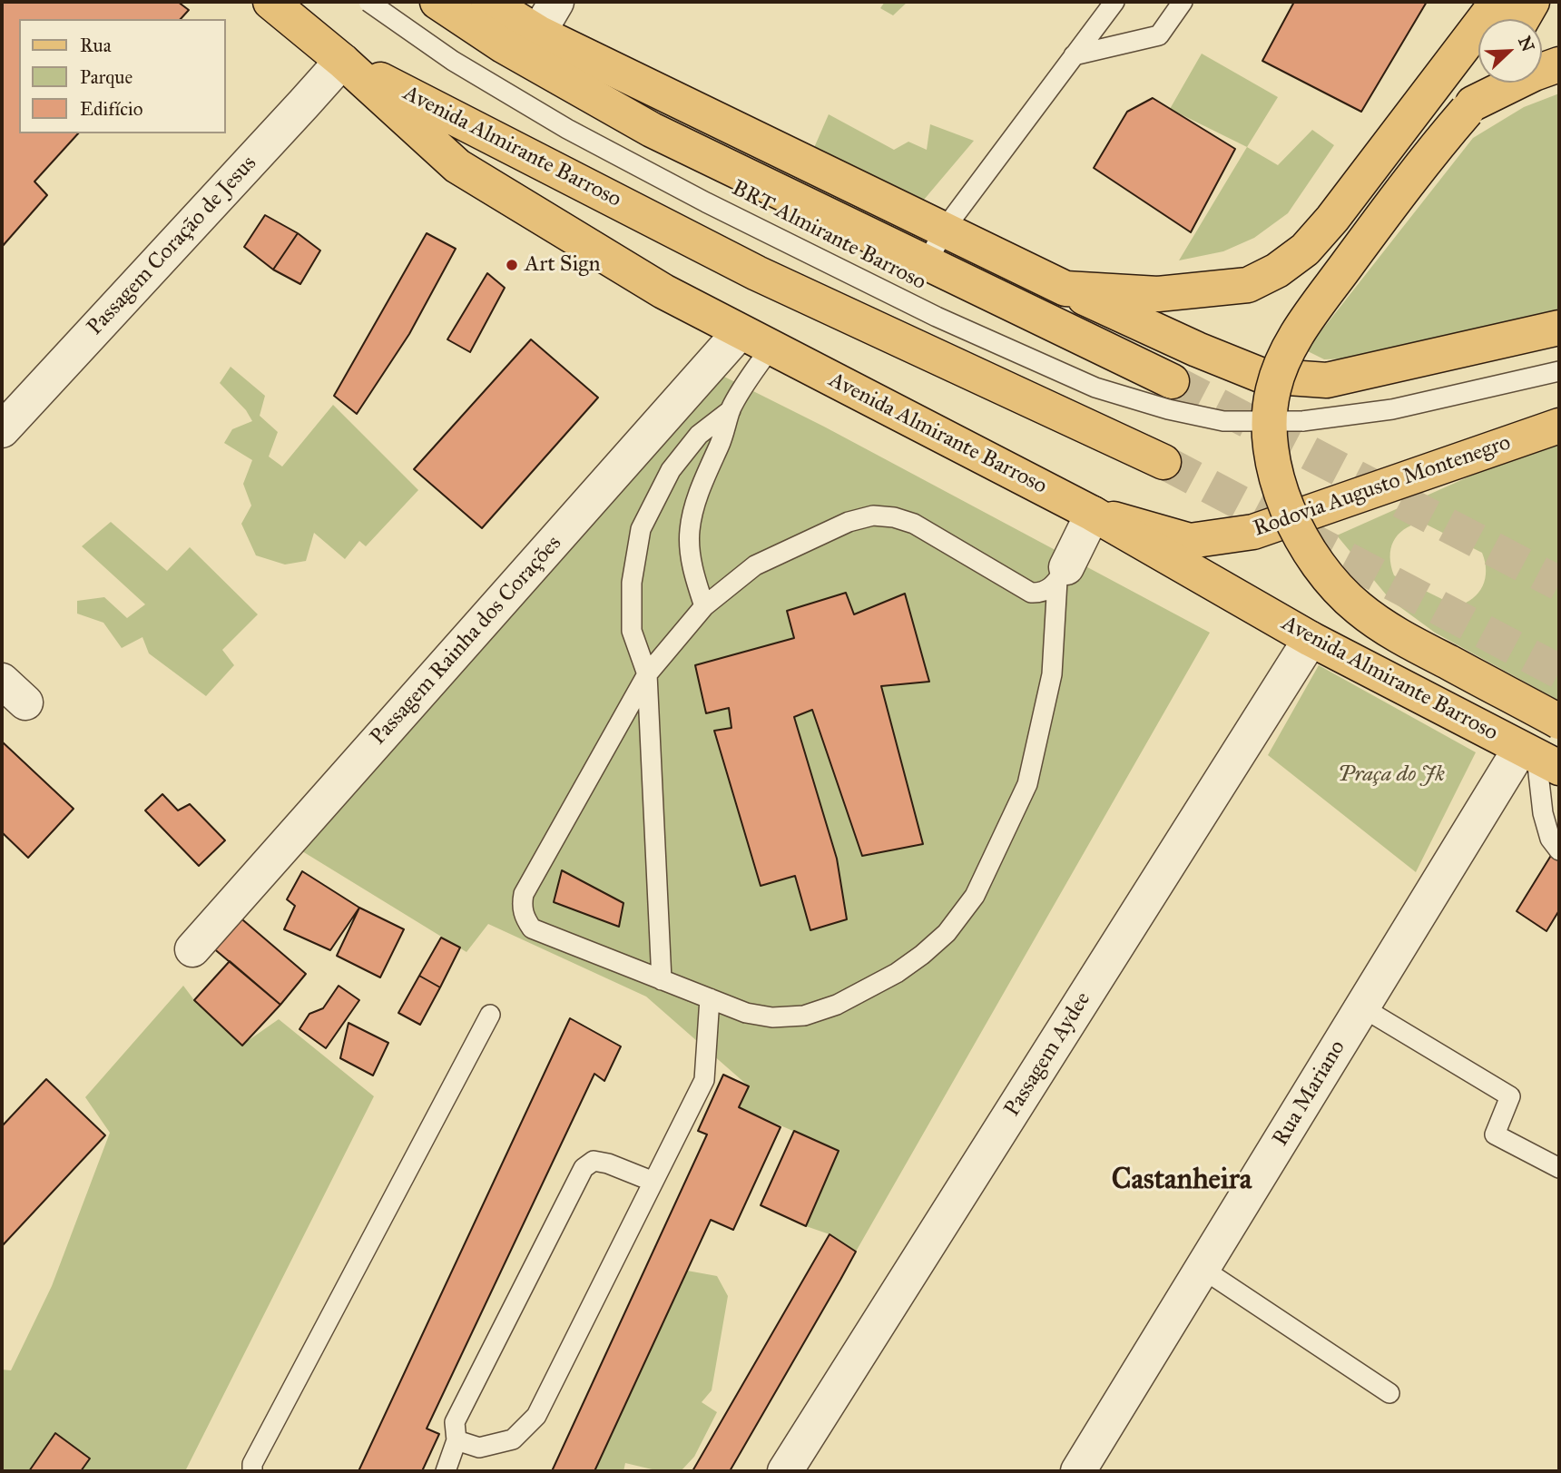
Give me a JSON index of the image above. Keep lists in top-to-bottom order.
{
  "streets": {
    "main road": ["Avenida Almirante Barroso", "Rodovia Augusto Montenegro"],
    "street": [
      "Passagem Coração de Jesus",
      "Passagem Rainha dos Corações",
      "Passagem Aydee",
      "Rua Mariano"
    ],
    "lane": ["BRT Almirante Barroso"]
  },
  "crossings": [
    ["Avenida Almirante Barroso", "Passagem Coração de Jesus"],
    ["Avenida Almirante Barroso", "Rodovia Augusto Montenegro"],
    ["Avenida Almirante Barroso", "Passagem Rainha dos Corações"],
    ["Avenida Almirante Barroso", "Passagem Aydee"],
    ["Avenida Almirante Barroso", "Rua Mariano"]
  ],
  "districts": ["Castanheira"],
  "parks": ["Praça do Jk"],
  "places": ["Art Sign"],
  "legend": ["Rua", "Parque", "Edifício"],
  "north": "top right"
}
